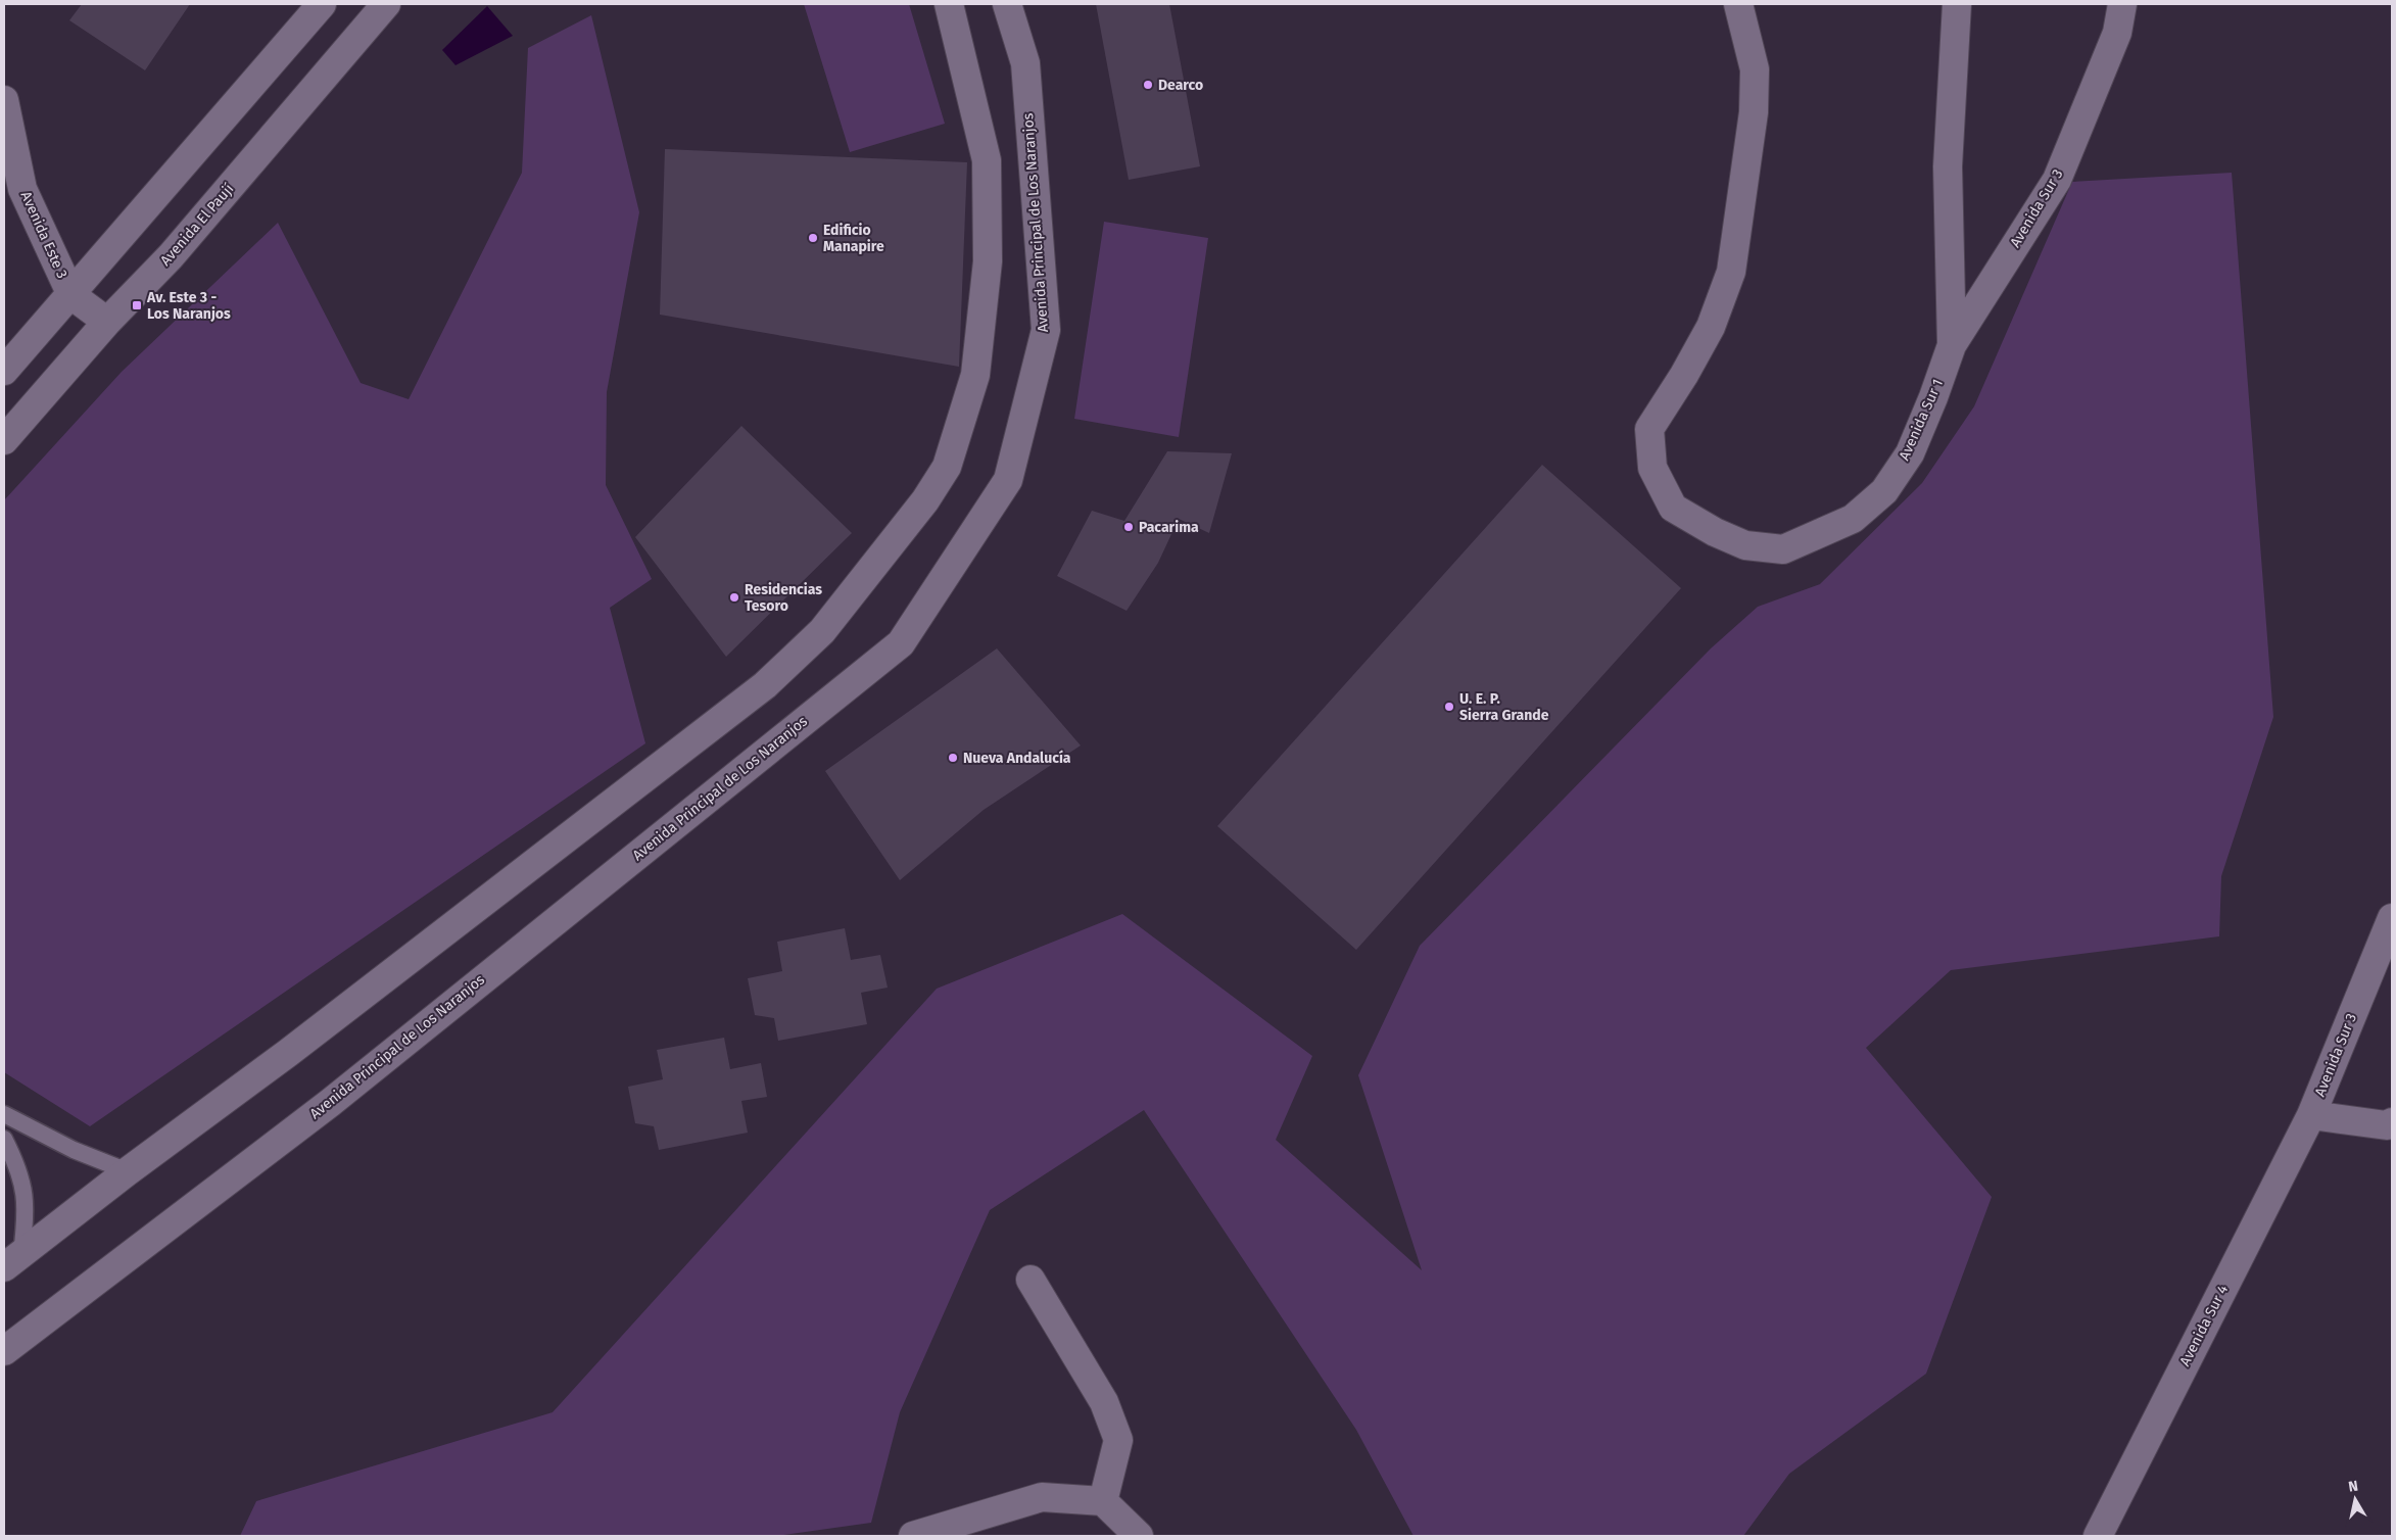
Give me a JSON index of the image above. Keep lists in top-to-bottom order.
{
  "streets": {
    "street": [
      "Avenida Sur 3",
      "Avenida Principal de Los Naranjos",
      "Avenida El Paují",
      "Avenida Este 3",
      "Avenida Sur 1",
      "Avenida Sur 4"
    ]
  },
  "crossings": [
    ["Avenida Sur 3", "Avenida Sur 1"],
    ["Avenida Sur 3", "Avenida Sur 4"],
    ["Avenida El Paují", "Avenida Este 3"]
  ],
  "places": {
    "other": [
      "Dearco",
      "Edificio Manapire",
      "Pacarima",
      "Residencias Tesoro",
      "U. E. P. Sierra Grande",
      "Nueva Andalucía"
    ],
    "transit": ["Av. Este 3 - Los Naranjos"]
  },
  "north": "top"
}
